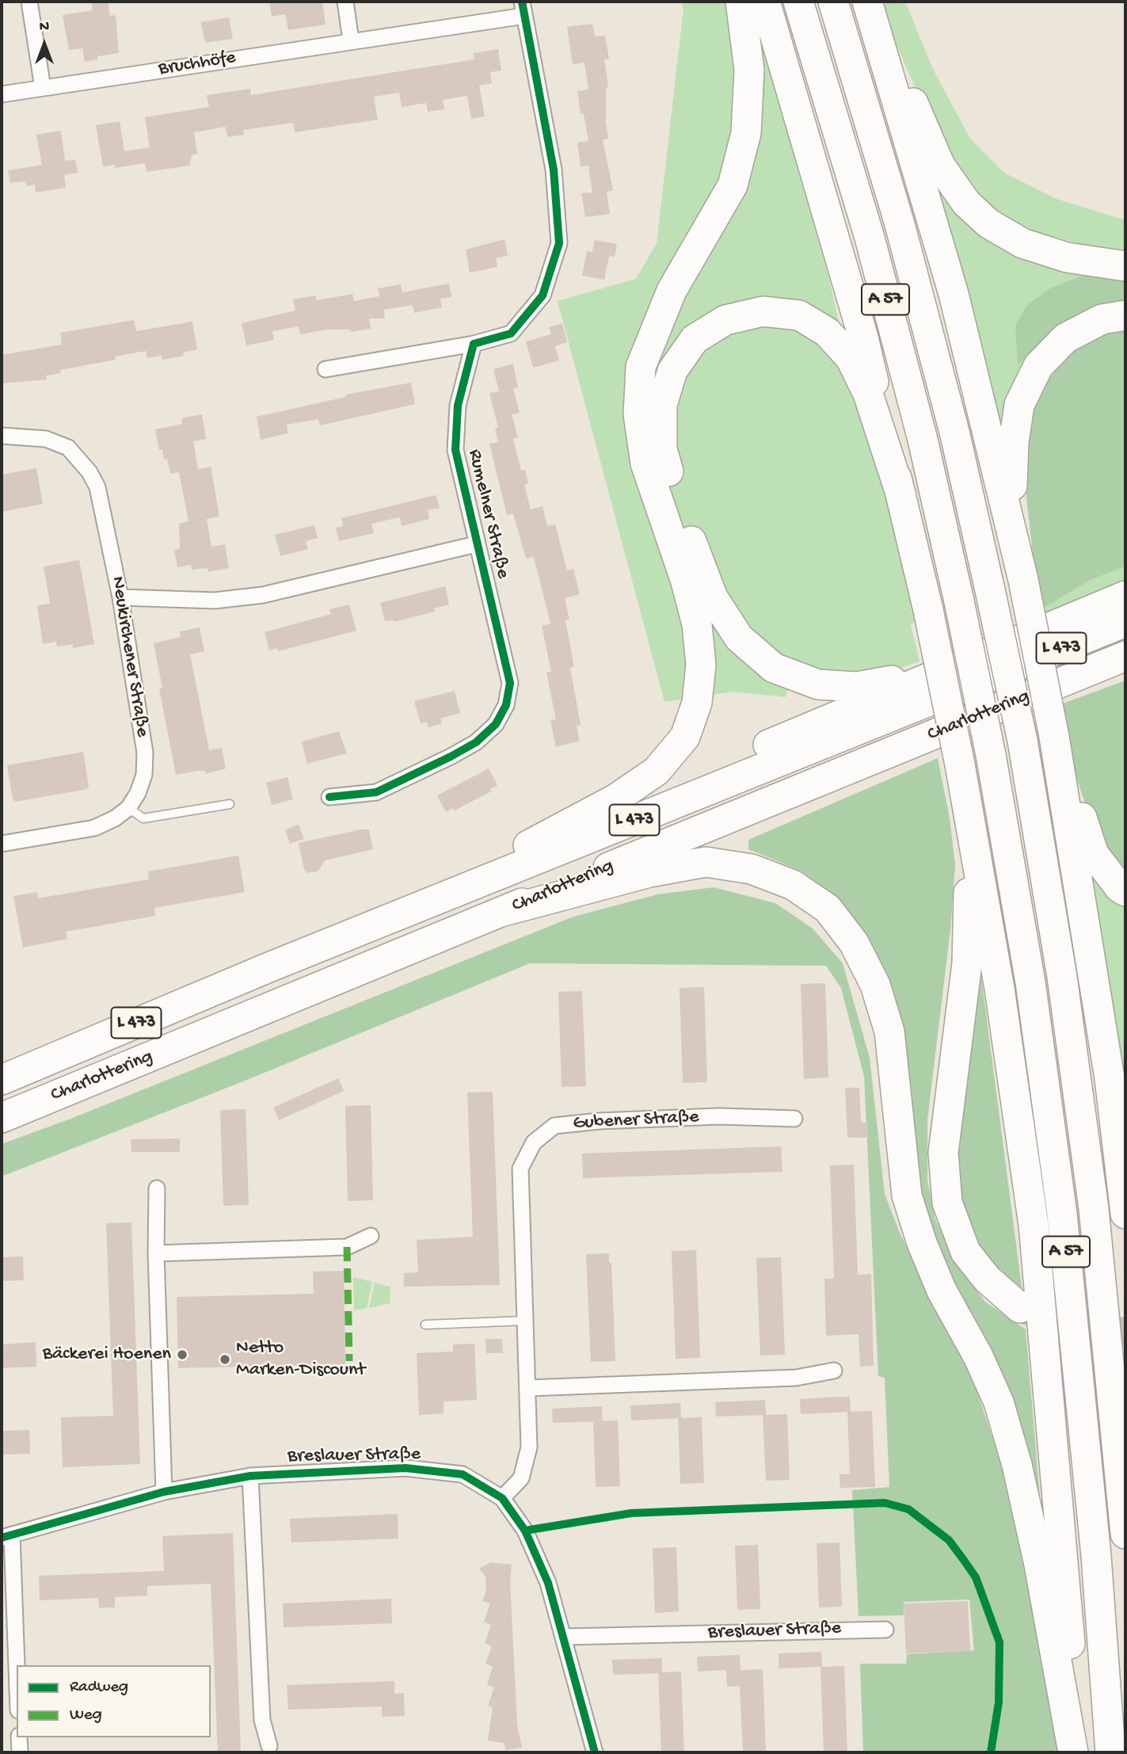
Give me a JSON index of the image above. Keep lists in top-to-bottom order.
{
  "streets": {
    "highway": ["A 57", "L 473", "Charlottering"],
    "street": [
      "Bruchhöfe",
      "Rumelner Straße",
      "Neukirchener Straße",
      "Gubener Straße",
      "Breslauer Straße"
    ]
  },
  "crossings": [
    ["Rumelner Straße", "Neukirchener Straße"],
    ["Gubener Straße", "Breslauer Straße"]
  ],
  "places": ["Bäckerei Hoenen", "Netto Marken-Discount"],
  "legend": ["Radweg", "Weg"],
  "north": "top"
}
